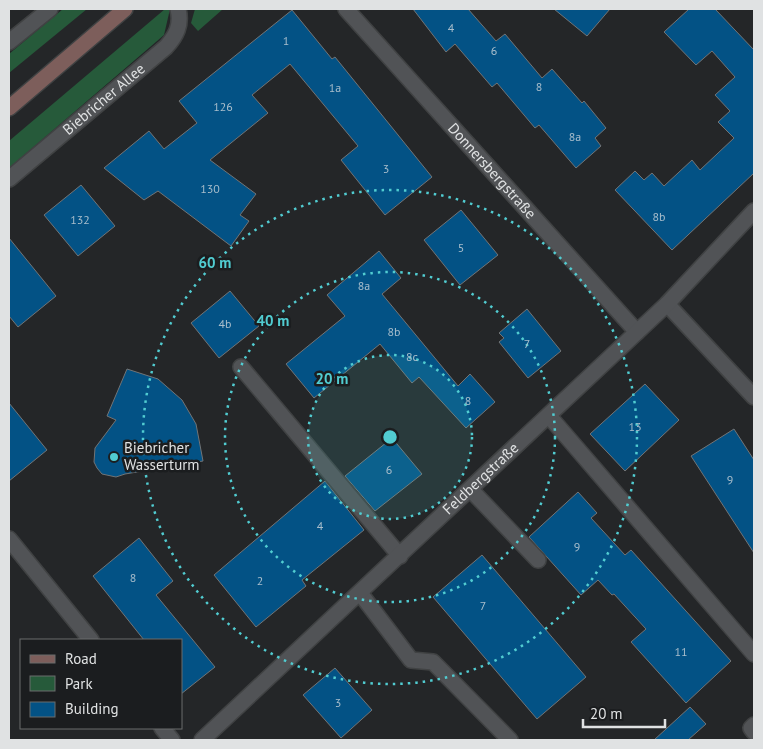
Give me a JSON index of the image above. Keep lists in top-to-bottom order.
{
  "streets": {
    "street": ["Biebricher Allee", "Donnersbergstraße", "Feldbergstraße"]
  },
  "crossings": [
    ["Donnersbergstraße", "Feldbergstraße"]
  ],
  "places": ["Biebricher Wasserturm"],
  "house_numbers": [
    "4",
    "1",
    "6",
    "8",
    "1a",
    "126",
    "8a",
    "3",
    "130",
    "8b",
    "132",
    "5",
    "8a",
    "4b",
    "8b",
    "7",
    "8c",
    "8",
    "13",
    "6",
    "9",
    "4",
    "9",
    "8",
    "2",
    "7",
    "11",
    "3"
  ],
  "legend": ["Road", "Park", "Building"],
  "scale_bar": "20 m",
  "rings": ["60 m", "40 m", "20 m"]
}
